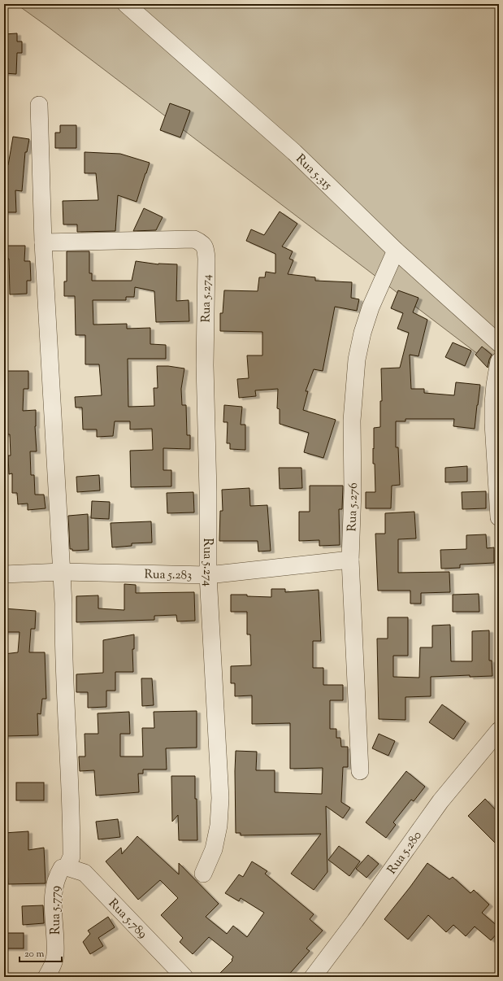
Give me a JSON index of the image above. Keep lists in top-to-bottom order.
{
  "streets": {
    "street": [
      "Rua 5.315",
      "Rua 5.274",
      "Rua 5.276",
      "Rua 5.283",
      "Rua 5.280",
      "Rua 5.779",
      "Rua 5.789"
    ]
  },
  "crossings": [
    ["Rua 5.315", "Rua 5.276"],
    ["Rua 5.274", "Rua 5.283"],
    ["Rua 5.276", "Rua 5.283"],
    ["Rua 5.779", "Rua 5.789"]
  ],
  "scale_bar": "20 m"
}
